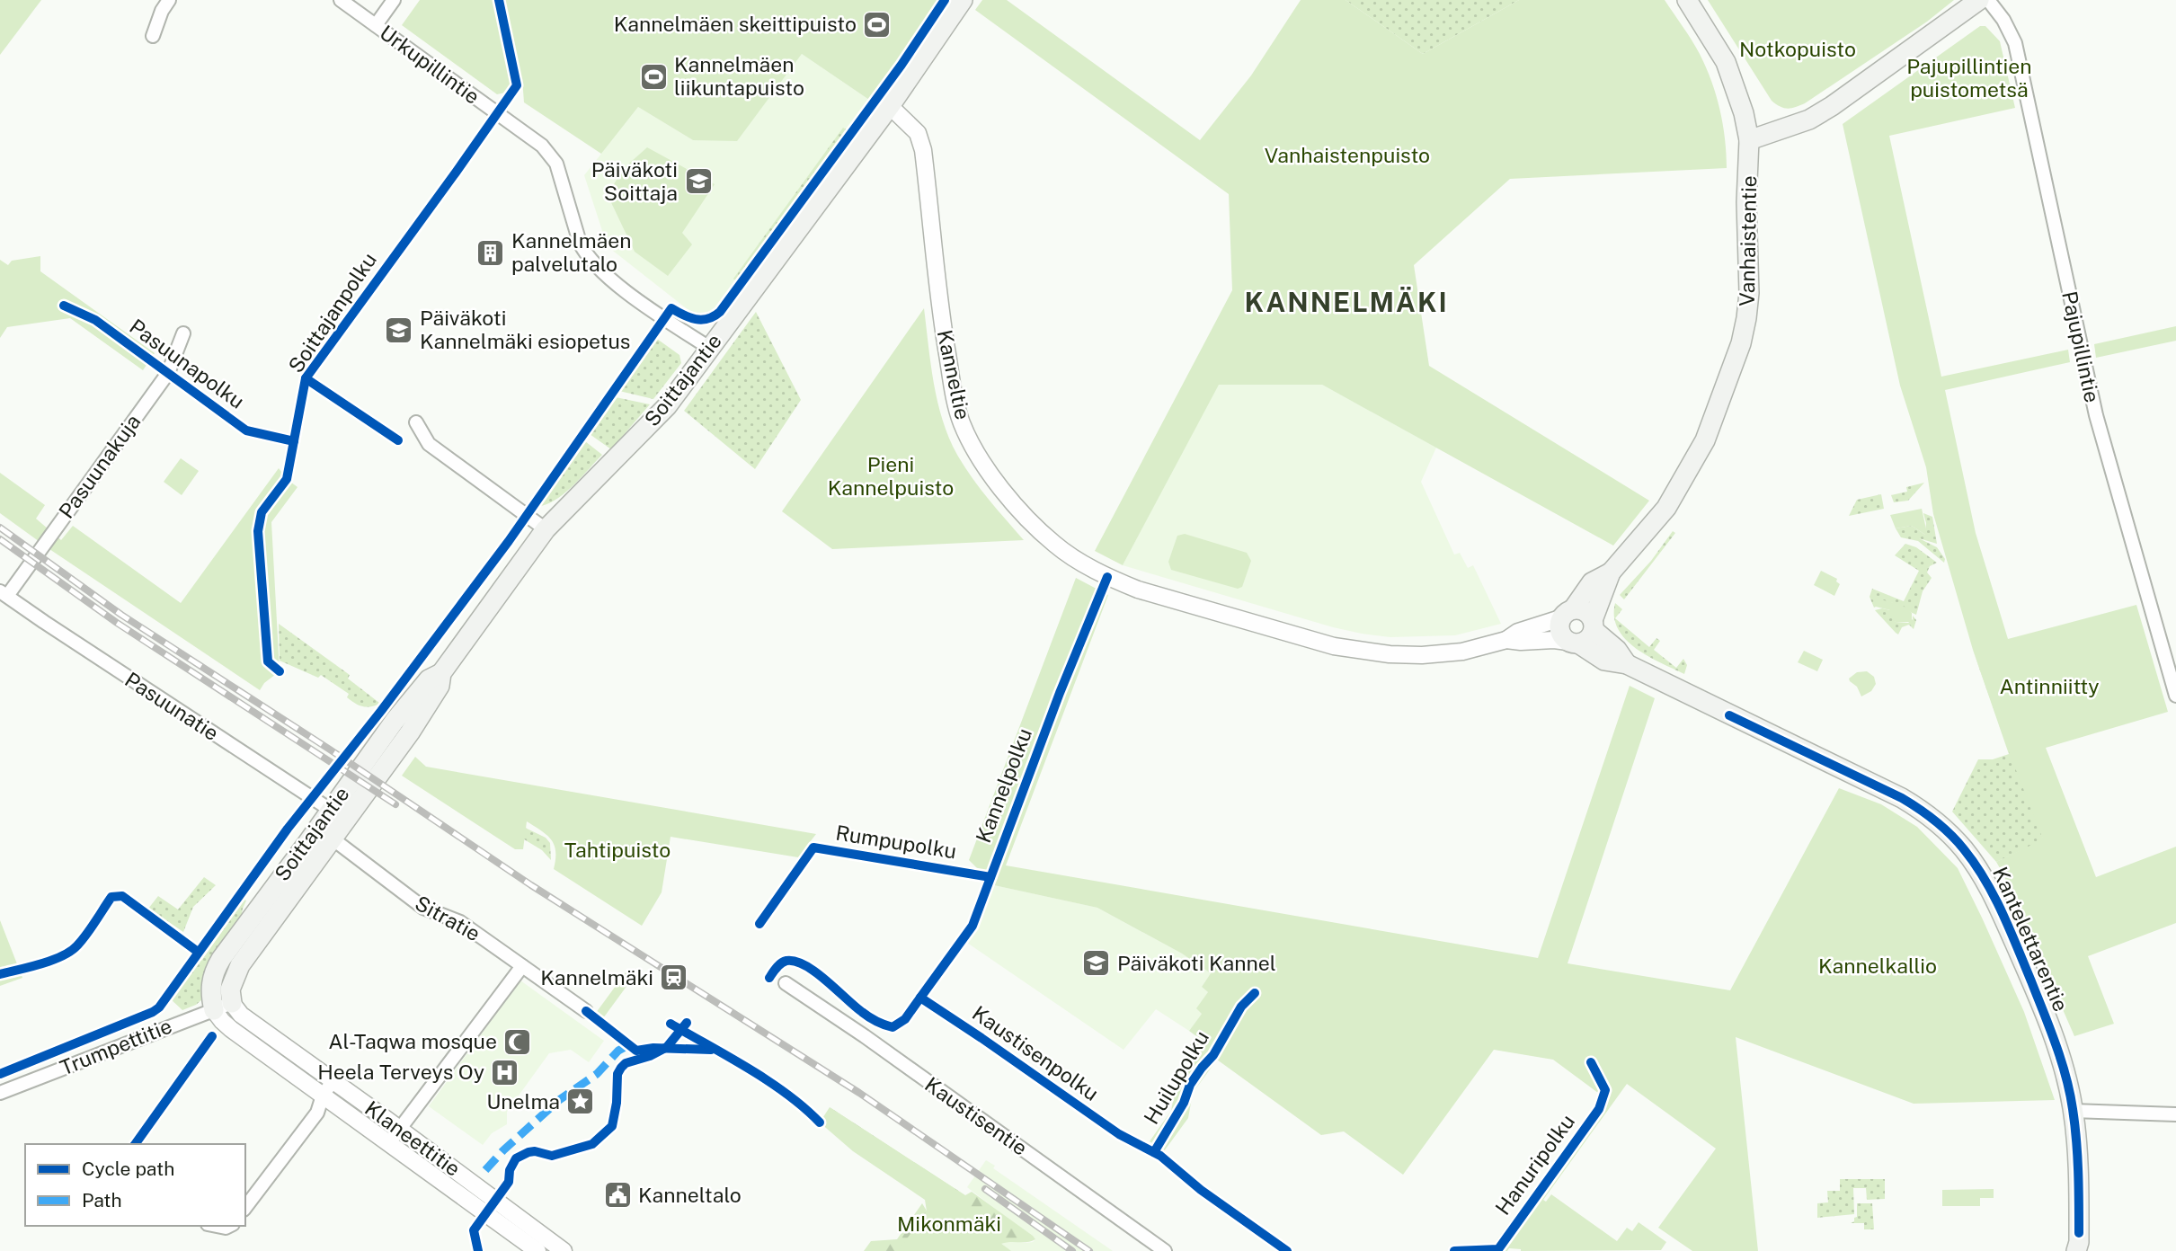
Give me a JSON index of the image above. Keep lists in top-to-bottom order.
{
  "streets": {
    "main road": ["Vanhaistentie", "Soittajantie", "Kantelettarentie"],
    "street": [
      "Urkupillintie",
      "Pajupillintie",
      "Kanneltie",
      "Pasuunakuja",
      "Pasuunatie",
      "Sitratie",
      "Trumpettitie",
      "Kaustisentie",
      "Klaneettitie"
    ],
    "cycle path": [
      "Soittajanpolku",
      "Pasuunapolku",
      "Kannelpolku",
      "Rumpupolku",
      "Kaustisenpolku",
      "Huilupolku",
      "Hanuripolku"
    ]
  },
  "crossings": [
    ["Urkupillintie", "Soittajantie"],
    ["Vanhaistentie", "Kanneltie"],
    ["Vanhaistentie", "Kantelettarentie"],
    ["Kanneltie", "Soittajantie"],
    ["Kanneltie", "Kantelettarentie"],
    ["Soittajantie", "Pasuunatie"],
    ["Soittajantie", "Sitratie"],
    ["Soittajantie", "Trumpettitie"],
    ["Soittajantie", "Klaneettitie"],
    ["Pasuunakuja", "Pasuunatie"],
    ["Trumpettitie", "Klaneettitie"]
  ],
  "districts": ["KANNELMÄKI"],
  "parks": [
    "Notkopuisto",
    "Pajupillintien puistometsä",
    "Vanhaistenpuisto",
    "Pieni Kannelpuisto",
    "Antinniitty",
    "Tahtipuisto",
    "Kannelkallio",
    "Mikonmäki"
  ],
  "places": {
    "sports": ["Kannelmäen skeittipuisto", "Kannelmäen liikuntapuisto"],
    "school or university": ["Päiväkoti Soittaja", "Päiväkoti Kannelmäki esiopetus", "Päiväkoti Kannel"],
    "building": ["Kannelmäen palvelutalo"],
    "station": ["Kannelmäki"],
    "mosque": ["Al-Taqwa mosque"],
    "hospital": ["Heela Terveys Oy"],
    "place": ["Unelma"],
    "public building": ["Kanneltalo"]
  },
  "legend": ["Cycle path", "Path"]
}
